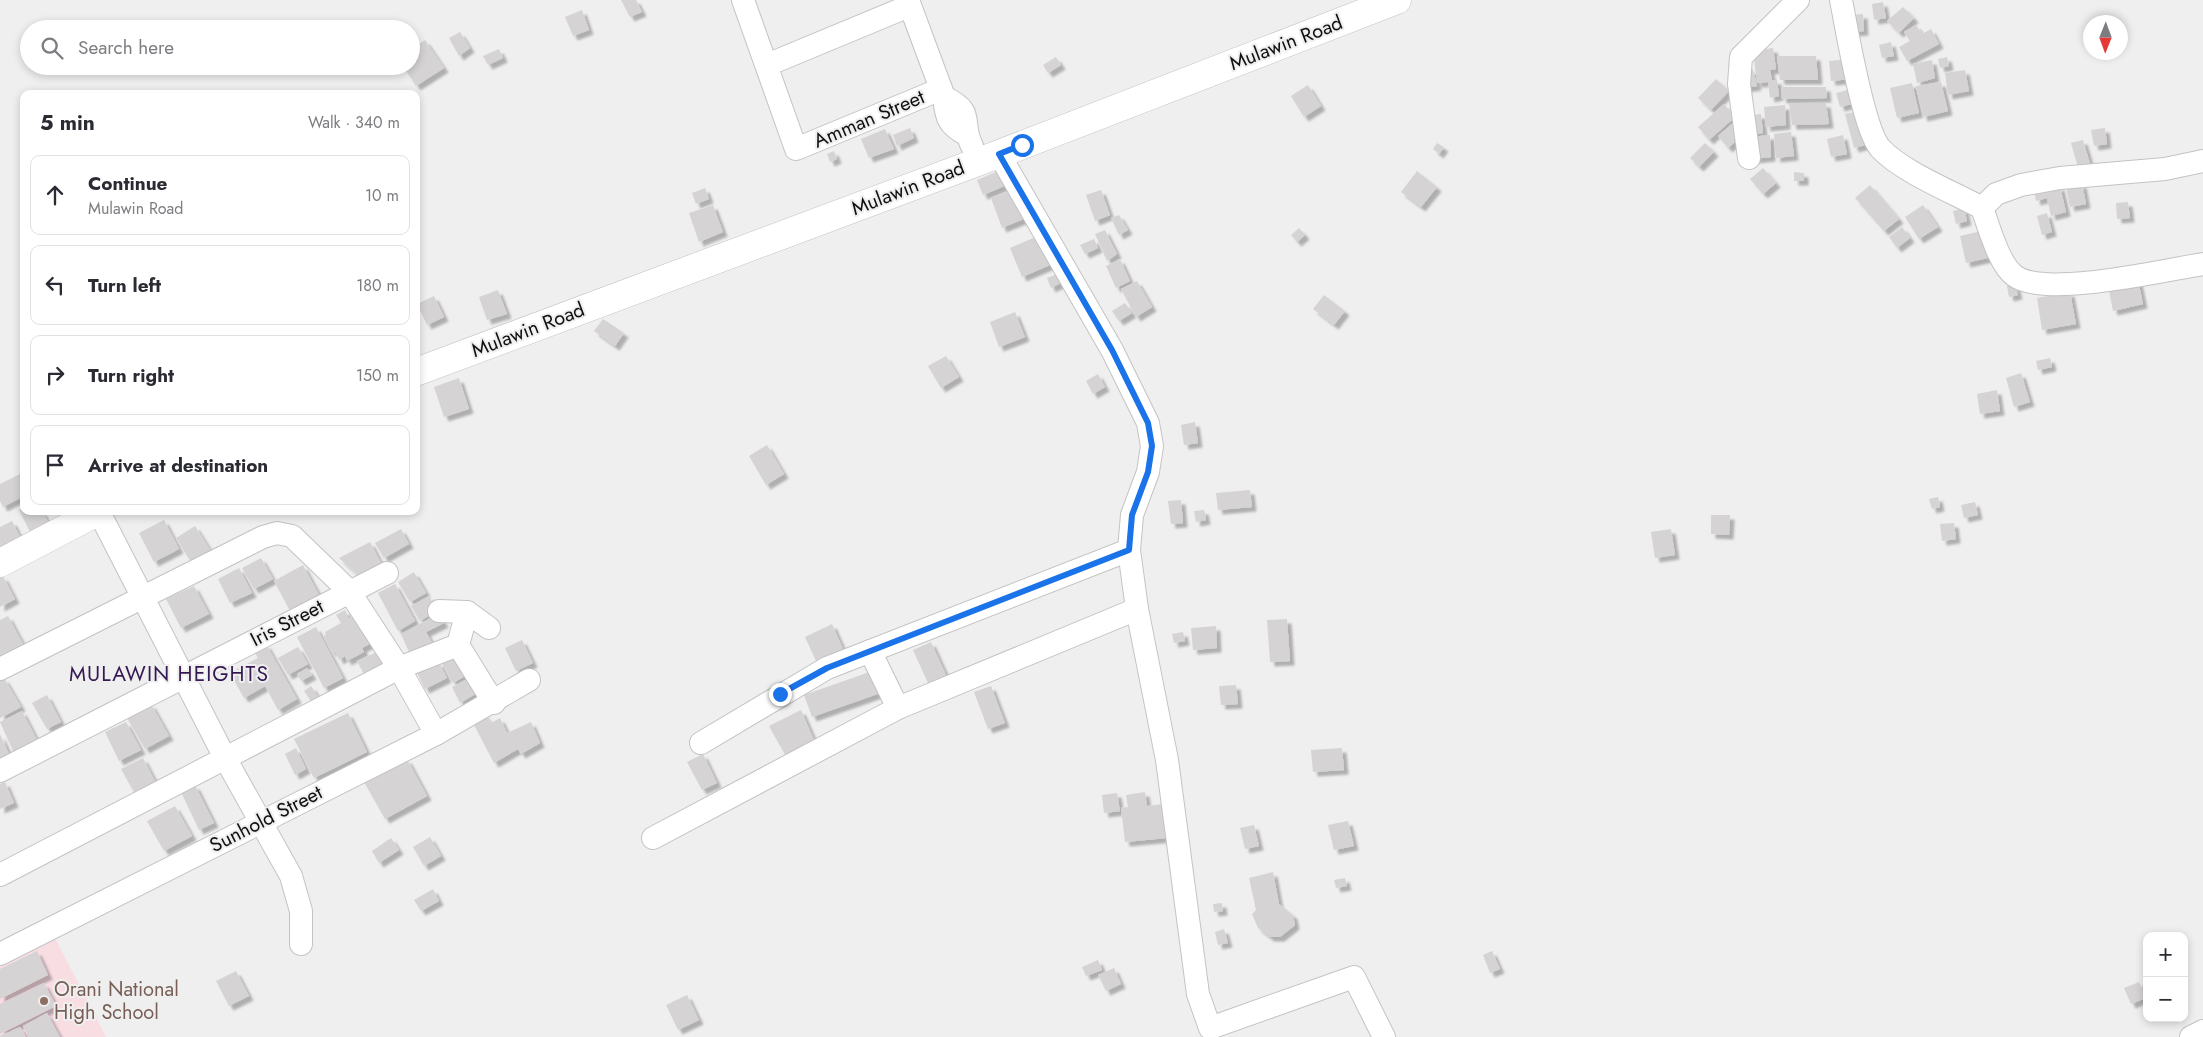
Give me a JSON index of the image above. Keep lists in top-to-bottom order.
{
  "streets": {
    "main road": ["Mulawin Road"],
    "street": ["Amman Street", "Iris Street", "Sunhold Street"]
  },
  "districts": ["MULAWIN HEIGHTS"],
  "places": ["Orani National High School"],
  "north": "bottom",
  "page": {
    "search": "Search here",
    "heading": ["5 min", "Walk · 340 m"],
    "list": [
      ["Continue", "Mulawin Road", "10 m"],
      ["Turn left", "180 m"],
      ["Turn right", "150 m"],
      "Arrive at destination"
    ],
    "map_buttons": ["+", "−"]
  }
}
